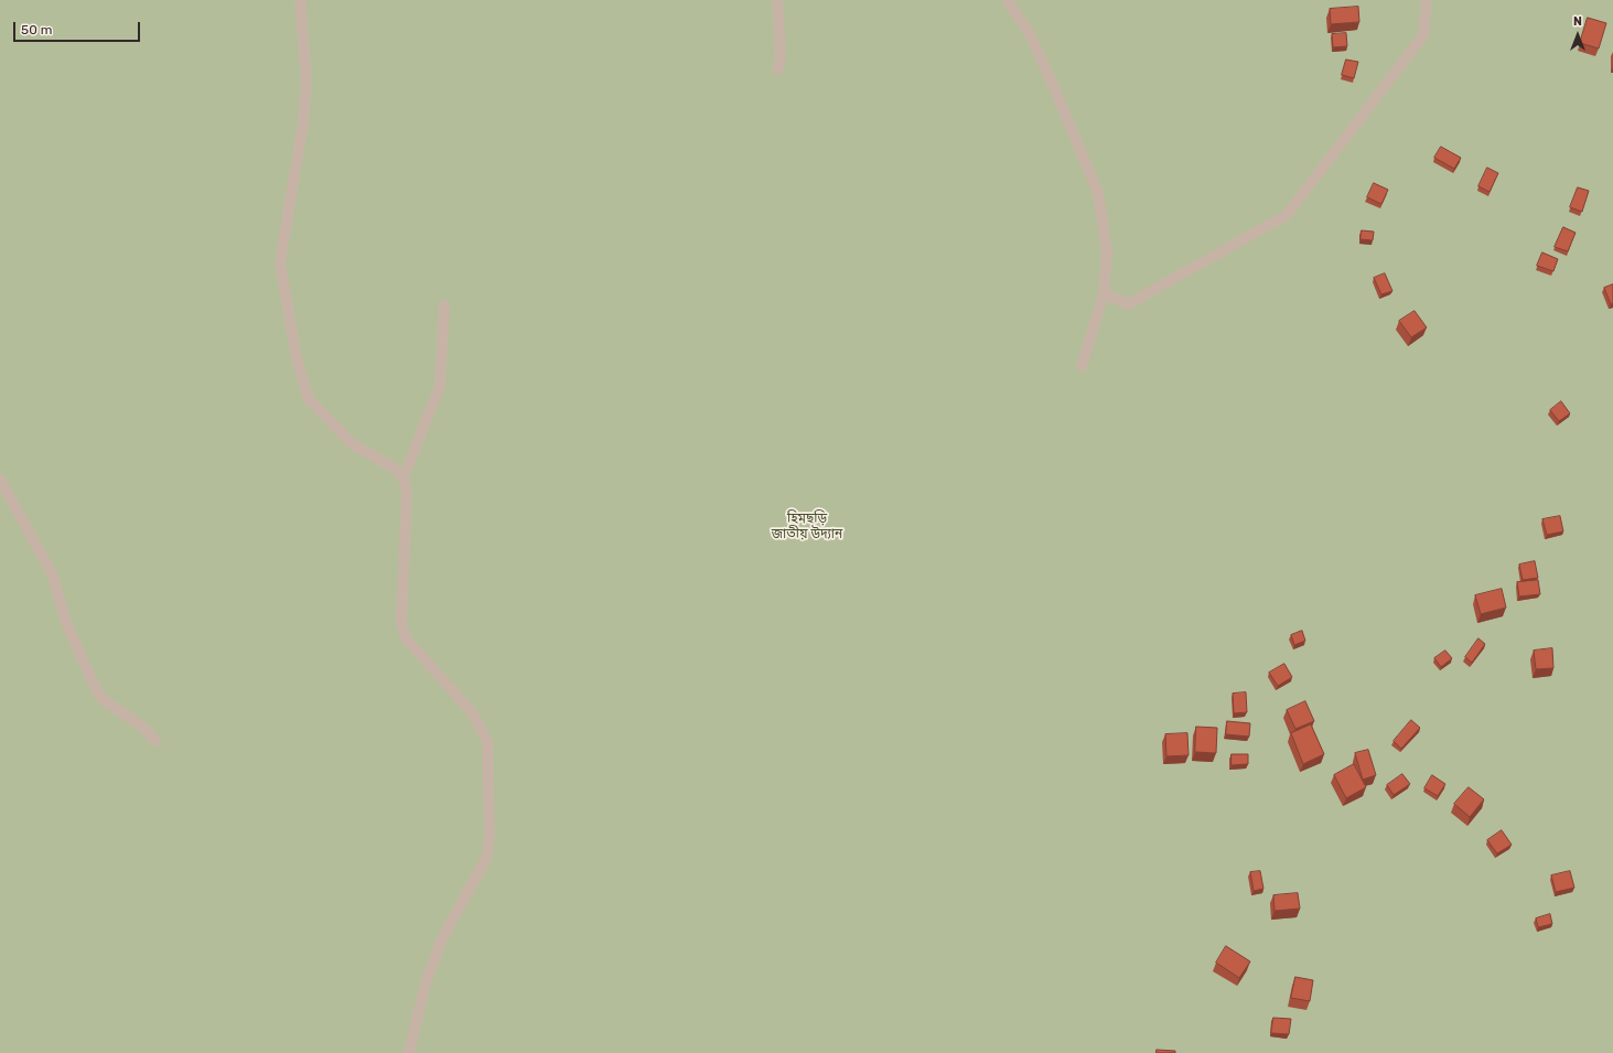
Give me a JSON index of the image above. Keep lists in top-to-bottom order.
{
  "parks": ["হিমছড়ি জাতীয় উদ্যান"],
  "scale_bar": "50 m",
  "north": "top"
}
